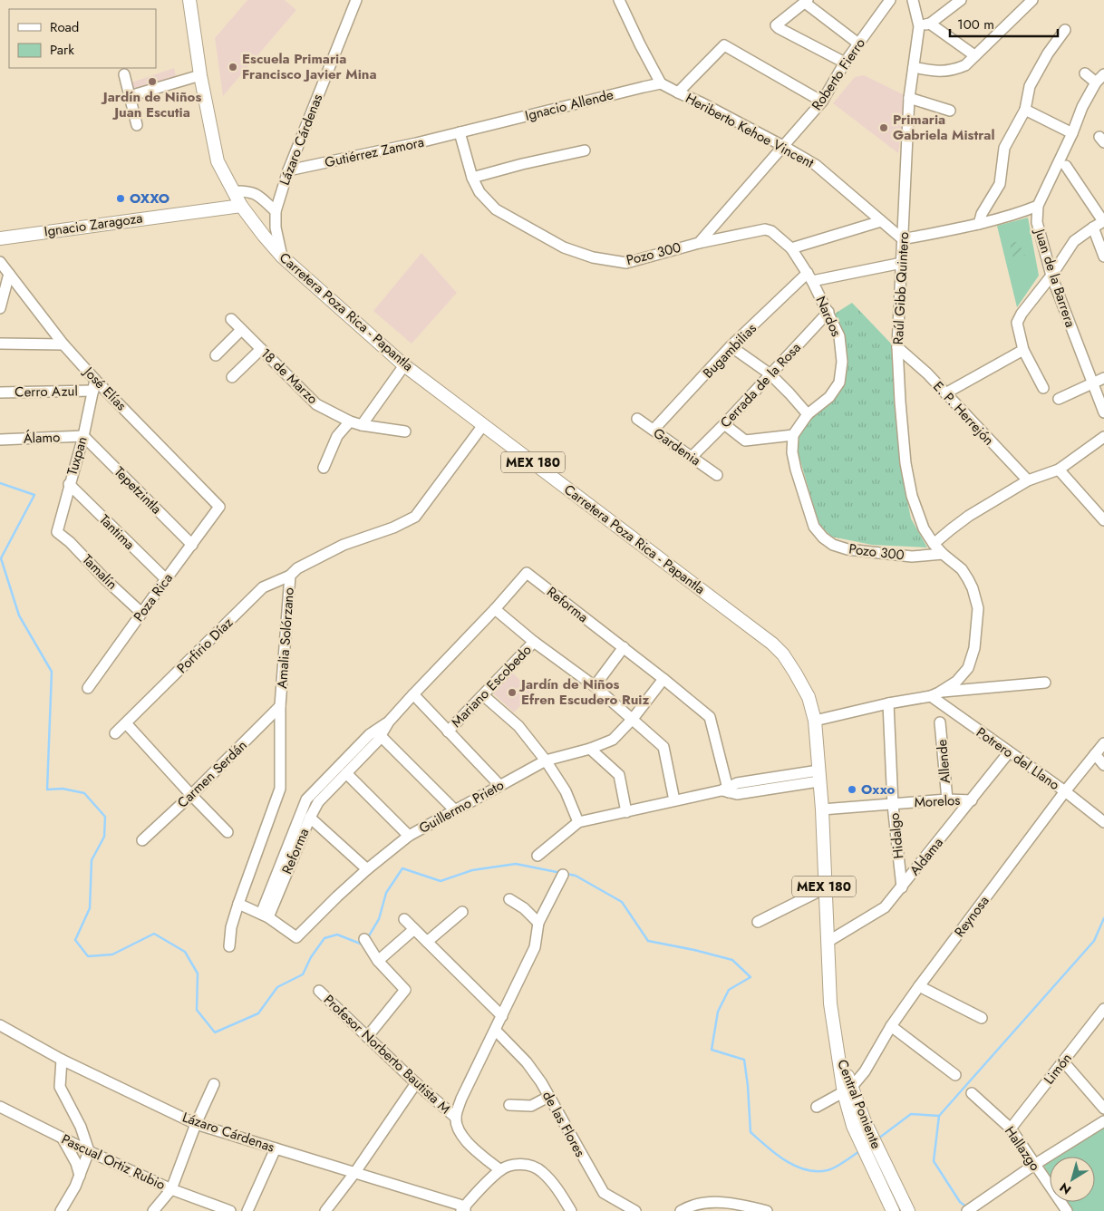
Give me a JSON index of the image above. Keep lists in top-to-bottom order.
{
  "streets": {
    "main road": [
      "Ignacio Zaragoza",
      "Carretera Poza Rica - Papantla",
      "MEX 180",
      "Central Poniente"
    ],
    "street": [
      "Roberto Fierro",
      "Ignacio Allende",
      "Heriberto Kehoe Vincent",
      "Lázaro Cárdenas",
      "Gutiérrez Zamora",
      "Pozo 300",
      "Juan de la Barrera",
      "Raúl Gibb Quintero",
      "Nardos",
      "Bugambilias",
      "18 de Marzo",
      "Cerrada de la Rosa",
      "José Elías",
      "Cerro Azul",
      "E. P. Herrejón",
      "Álamo",
      "Gardenia",
      "Tuxpan",
      "Tepetzintla",
      "Tantima",
      "Tamalín",
      "Poza Rica",
      "Reforma",
      "Amalia Solórzano",
      "Porfirio Díaz",
      "Mariano Escobedo",
      "Potrero del Llano",
      "Allende",
      "Carmen Serdán",
      "Morelos",
      "Guillermo Prieto",
      "Hidalgo",
      "Aldama",
      "Reynosa",
      "Profesor Norberto Bautista M",
      "Limón",
      "de las Flores",
      "Hallazgo",
      "Pascual Ortiz Rubio"
    ]
  },
  "crossings": [
    ["Roberto Fierro", "Heriberto Kehoe Vincent"],
    ["Roberto Fierro", "Pozo 300"],
    ["Ignacio Allende", "Gutiérrez Zamora"],
    ["Ignacio Allende", "Pozo 300"],
    ["Heriberto Kehoe Vincent", "Raúl Gibb Quintero"],
    ["Lázaro Cárdenas", "Gutiérrez Zamora"],
    ["Lázaro Cárdenas", "Carretera Poza Rica - Papantla"],
    ["Gutiérrez Zamora", "Pozo 300"],
    ["Ignacio Zaragoza", "Carretera Poza Rica - Papantla"],
    ["Pozo 300", "Nardos"],
    ["Pozo 300", "Bugambilias"],
    ["Raúl Gibb Quintero", "E. P. Herrejón"],
    ["Carretera Poza Rica - Papantla", "Amalia Solórzano"],
    ["Carretera Poza Rica - Papantla", "Morelos"],
    ["Carretera Poza Rica - Papantla", "Aldama"],
    ["Carretera Poza Rica - Papantla", "Central Poniente"],
    ["Nardos", "Bugambilias"],
    ["Nardos", "Cerrada de la Rosa"],
    ["Bugambilias", "Gardenia"],
    ["Cerrada de la Rosa", "Gardenia"],
    ["José Elías", "Cerro Azul"],
    ["José Elías", "Tuxpan"],
    ["José Elías", "Poza Rica"],
    ["Cerro Azul", "Tuxpan"],
    ["Álamo", "Tuxpan"],
    ["Álamo", "Tepetzintla"],
    ["Tuxpan", "Tepetzintla"],
    ["Tuxpan", "Tantima"],
    ["Tuxpan", "Tamalín"],
    ["Tepetzintla", "Poza Rica"],
    ["Tantima", "Poza Rica"],
    ["Tamalín", "Poza Rica"],
    ["Reforma", "Guillermo Prieto"],
    ["Amalia Solórzano", "Porfirio Díaz"],
    ["Amalia Solórzano", "Carmen Serdán"],
    ["Potrero del Llano", "Aldama"],
    ["Potrero del Llano", "Reynosa"],
    ["Allende", "Morelos"],
    ["Morelos", "Hidalgo"],
    ["Morelos", "Aldama"],
    ["Hidalgo", "Aldama"],
    ["Reynosa", "Central Poniente"],
    ["Limón", "Hallazgo"]
  ],
  "places": [
    "Escuela Primaria Francisco Javier Mina",
    "Jardín de Niños Juan Escutia",
    "Primaria Gabriela Mistral",
    "OXXO",
    "Jardín de Niños Efren Escudero Ruiz",
    "Oxxo"
  ],
  "legend": ["Road", "Park"],
  "scale_bar": "100 m",
  "north": "bottom left"
}
